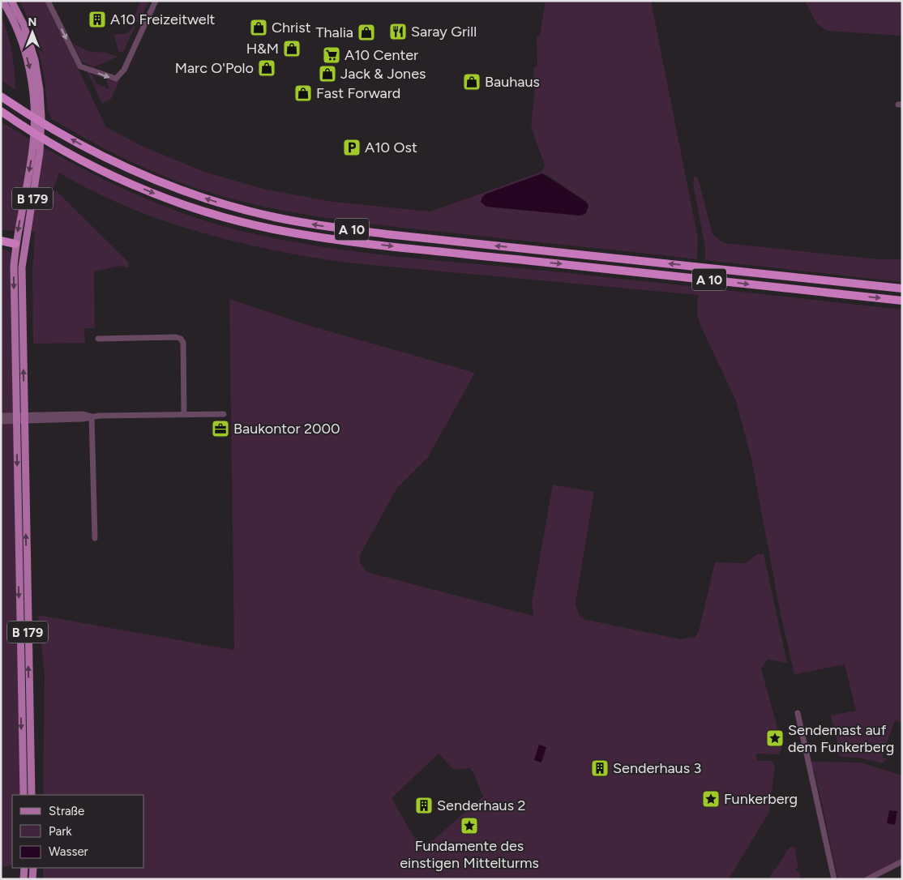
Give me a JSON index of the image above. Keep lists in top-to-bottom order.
{
  "streets": {
    "highway": ["A 10"],
    "main road": ["B 179"]
  },
  "places": {
    "building": ["A10 Freizeitwelt", "Senderhaus 3", "Senderhaus 2"],
    "shop": [
      "Christ",
      "Thalia",
      "H&M",
      "Marc O'Polo",
      "Jack & Jones",
      "Bauhaus",
      "Fast Forward"
    ],
    "restaurant": ["Saray Grill"],
    "supermarket": ["A10 Center"],
    "parking": ["A10 Ost"],
    "office": ["Baukontor 2000"],
    "place": ["Sendemast auf dem Funkerberg", "Funkerberg", "Fundamente des einstigen Mittelturms"]
  },
  "legend": ["Straße", "Park", "Wasser"],
  "north": "top"
}
